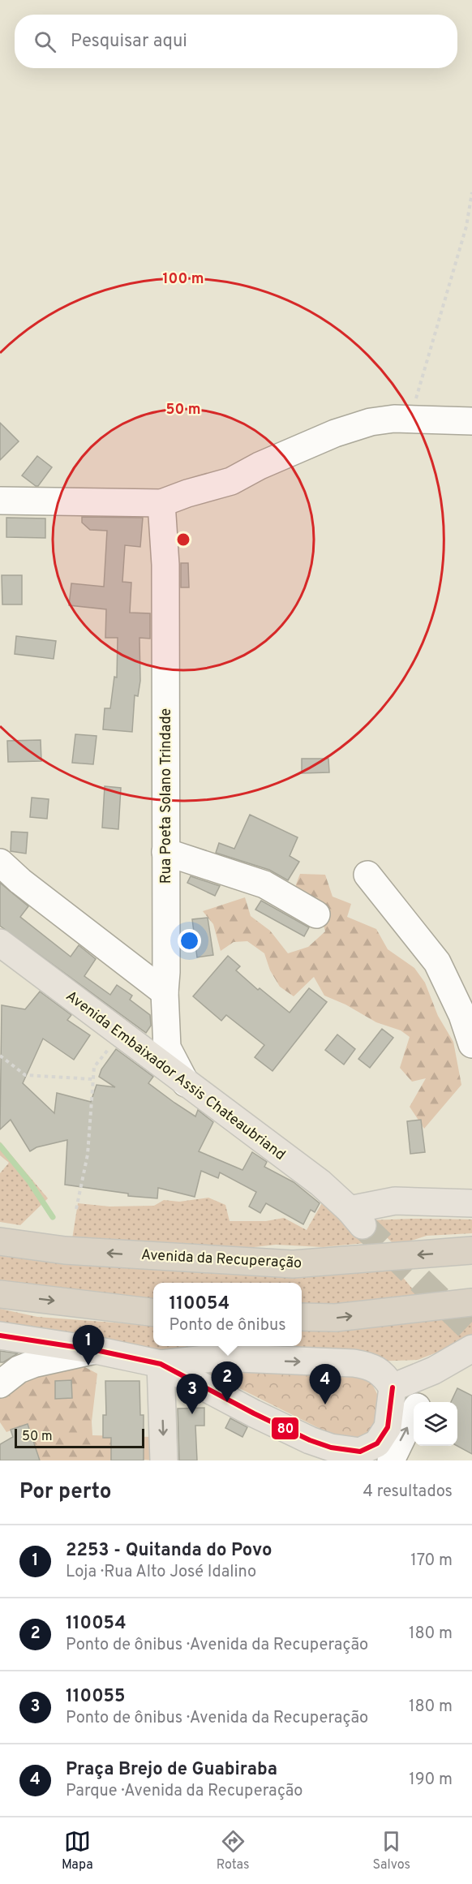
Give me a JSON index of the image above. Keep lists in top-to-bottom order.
{
  "streets": {
    "highway": ["Avenida da Recuperação"],
    "main road": ["Avenida Embaixador Assis Chateaubriand"],
    "street": ["Rua Poeta Solano Trindade"]
  },
  "crossings": [
    ["Rua Poeta Solano Trindade", "Avenida Embaixador Assis Chateaubriand"]
  ],
  "lines": ["transit line 80"],
  "scale_bar": "50 m",
  "page": {
    "search": "Pesquisar aqui",
    "popup": ["110054", "Ponto de ônibus"],
    "pins": [
      "1",
      "2",
      "4",
      "3"
    ],
    "scale": "50 m",
    "heading": ["Por perto", "4 resultados"],
    "list": [
      {
        "mark": "1",
        "name": "2253 - Quitanda do Povo",
        "note": "Loja · Rua Alto José Idalino",
        "value": "170 m"
      },
      {
        "mark": "2",
        "name": "110054",
        "note": "Ponto de ônibus · Avenida da Recuperação",
        "value": "180 m"
      },
      {
        "mark": "3",
        "name": "110055",
        "note": "Ponto de ônibus · Avenida da Recuperação",
        "value": "180 m"
      },
      {
        "mark": "4",
        "name": "Praça Brejo de Guabiraba",
        "note": "Parque · Avenida da Recuperação",
        "value": "190 m"
      }
    ],
    "nav": ["Mapa", "Rotas", "Salvos"]
  },
  "rings": ["100 m", "50 m"]
}
